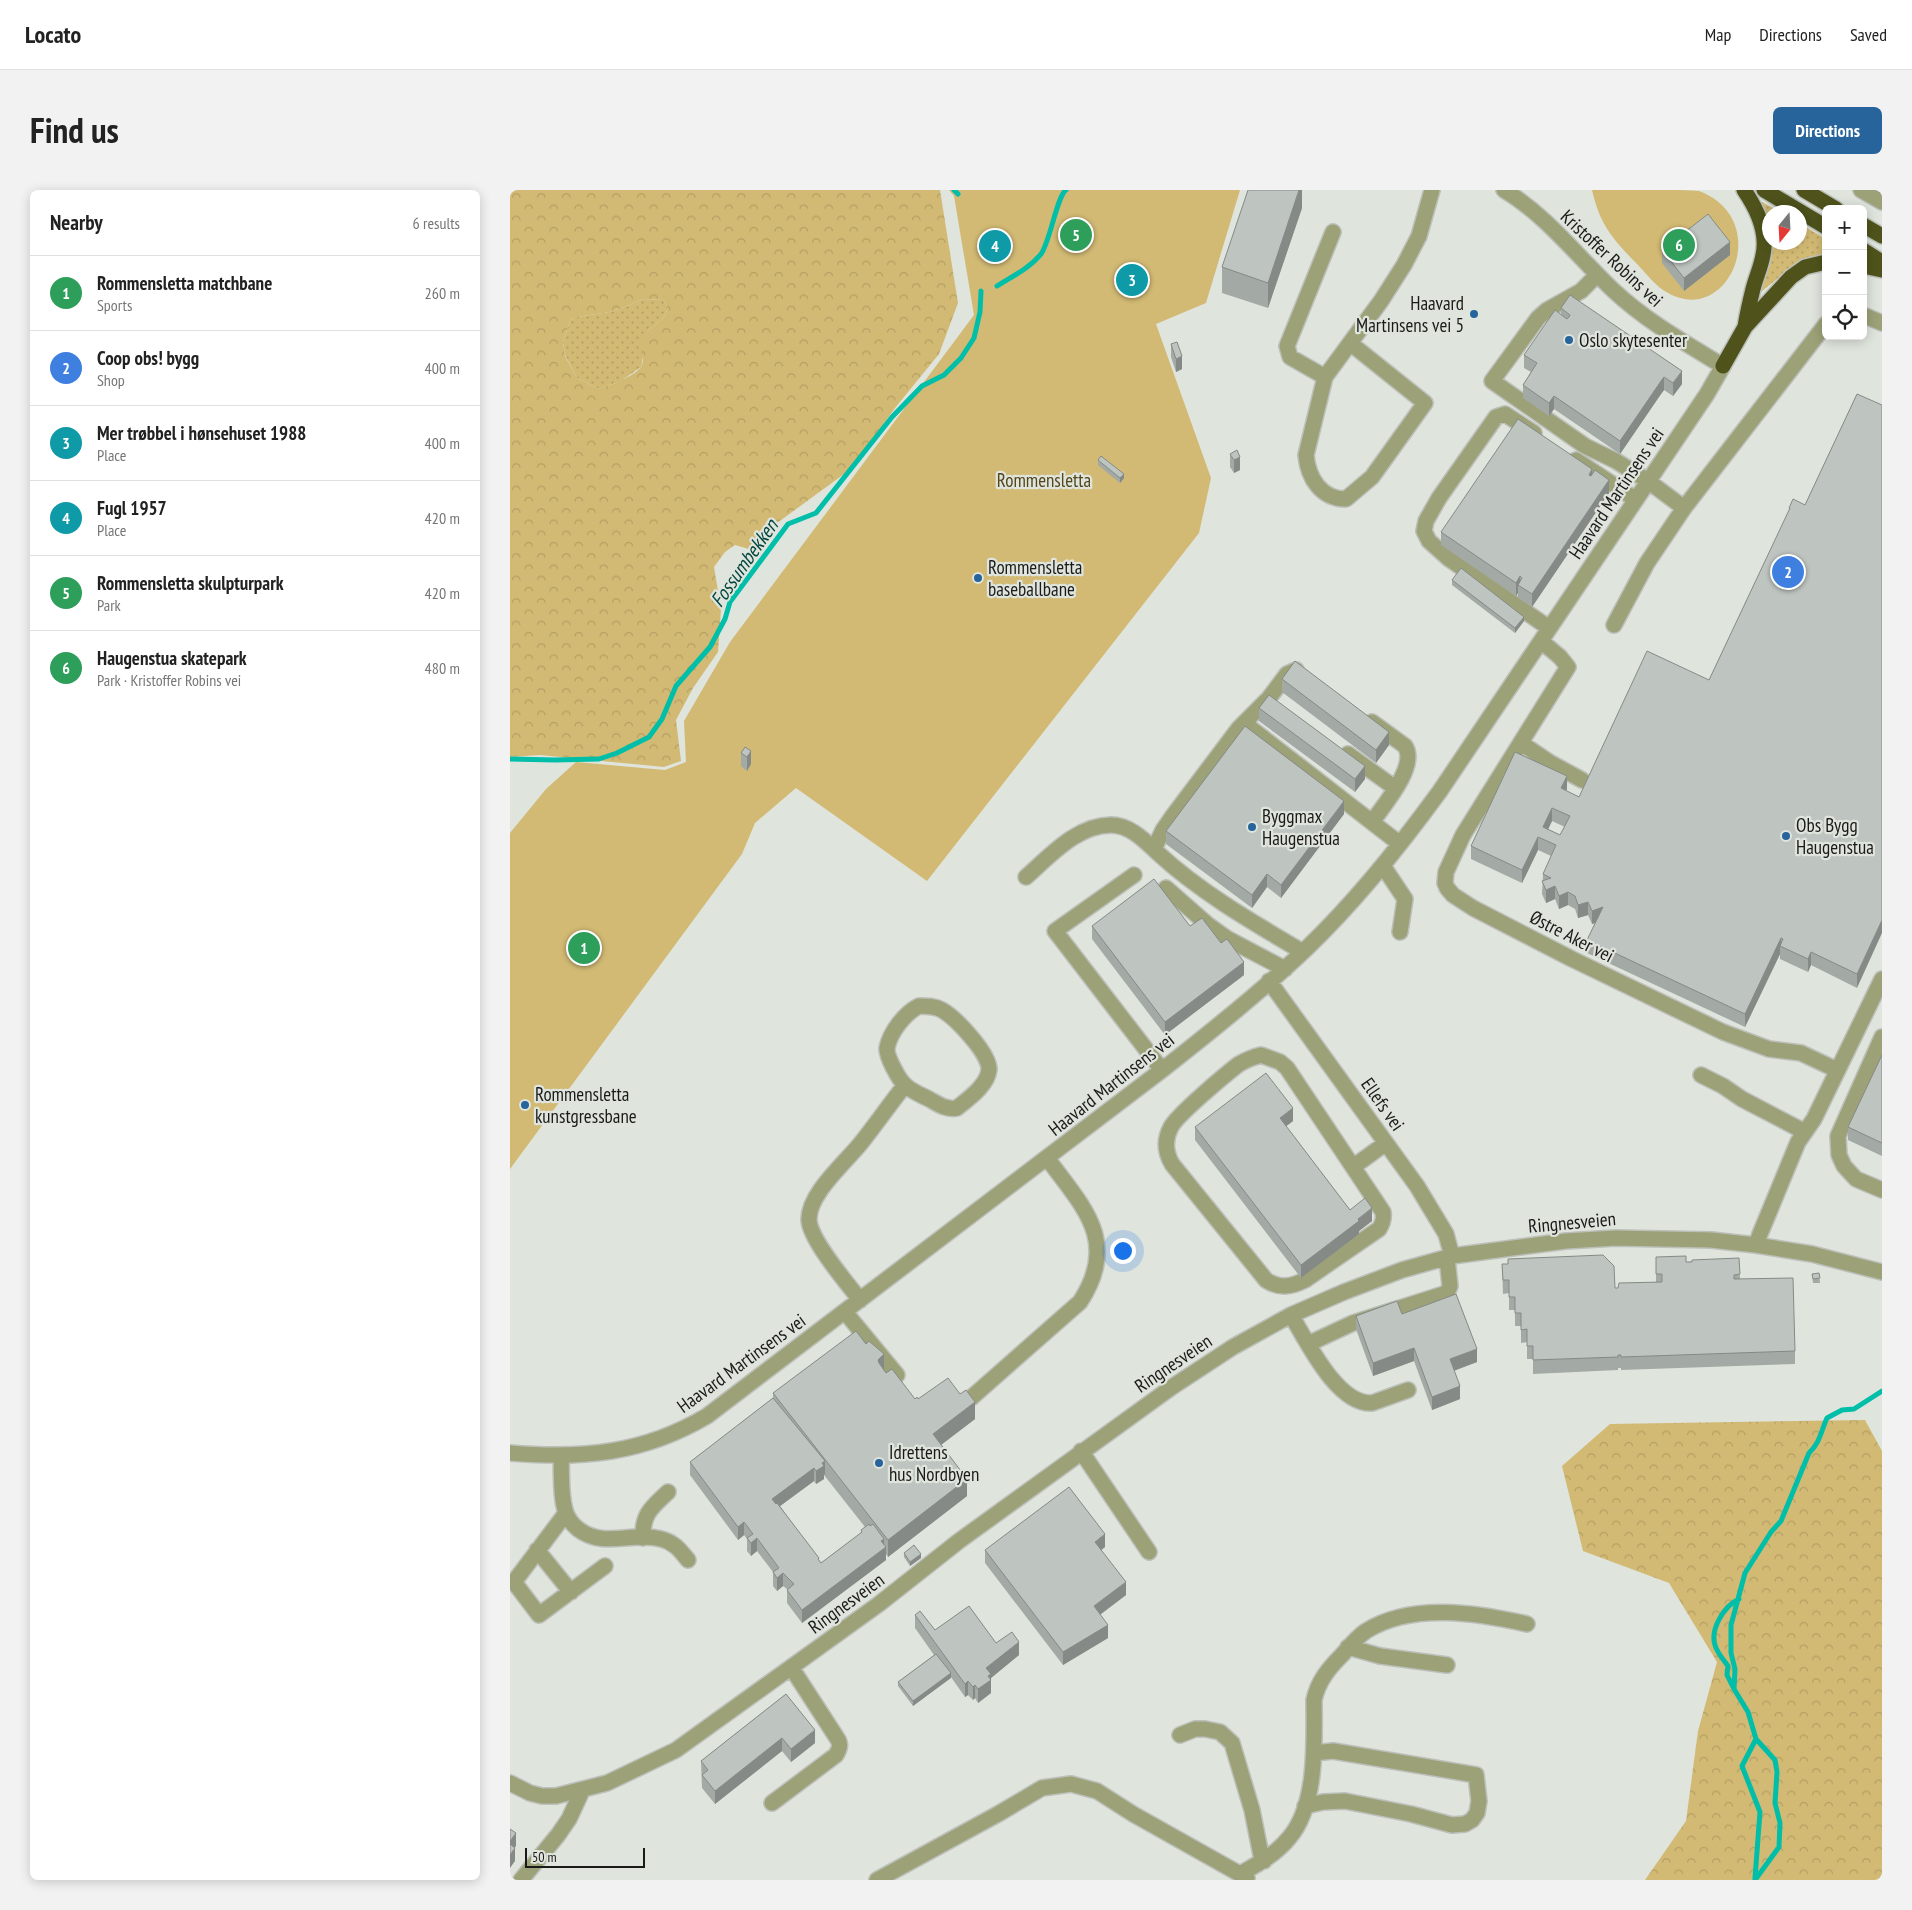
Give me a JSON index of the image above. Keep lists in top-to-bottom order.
{
  "streets": {
    "street": [
      "Kristoffer Robins vei",
      "Haavard Martinsens vei",
      "Østre Aker vei",
      "Ellefs vei",
      "Ringnesveien"
    ]
  },
  "crossings": [
    ["Kristoffer Robins vei", "Haavard Martinsens vei"],
    ["Haavard Martinsens vei", "Østre Aker vei"],
    ["Haavard Martinsens vei", "Ellefs vei"],
    ["Ellefs vei", "Ringnesveien"]
  ],
  "water": ["Fossumbekken"],
  "parks": ["Rommensletta"],
  "places": [
    "Haavard Martinsens vei 5",
    "Oslo skytesenter",
    "Rommensletta baseballbane",
    "Byggmax Haugenstua",
    "Obs Bygg Haugenstua",
    "Rommensletta kunstgressbane",
    "Idrettens hus Nordbyen"
  ],
  "scale_bar": "50 m",
  "north": "bottom",
  "page": {
    "header": "Locato",
    "nav": ["Map", "Directions", "Saved"],
    "title": "Find us",
    "buttons": "Directions",
    "heading": ["Nearby", "6 results"],
    "map_buttons": ["+", "−"],
    "pins": [
      "5",
      "6",
      "4",
      "3",
      "2",
      "1"
    ],
    "list": [
      {
        "mark": "1",
        "name": "Rommensletta matchbane",
        "note": "Sports",
        "value": "260 m"
      },
      {
        "mark": "2",
        "name": "Coop obs! bygg",
        "note": "Shop",
        "value": "400 m"
      },
      {
        "mark": "3",
        "name": "Mer trøbbel i hønsehuset 1988",
        "note": "Place",
        "value": "400 m"
      },
      {
        "mark": "4",
        "name": "Fugl 1957",
        "note": "Place",
        "value": "420 m"
      },
      {
        "mark": "5",
        "name": "Rommensletta skulpturpark",
        "note": "Park",
        "value": "420 m"
      },
      {
        "mark": "6",
        "name": "Haugenstua skatepark",
        "note": "Park · Kristoffer Robins vei",
        "value": "480 m"
      }
    ],
    "scale": "50 m"
  }
}
